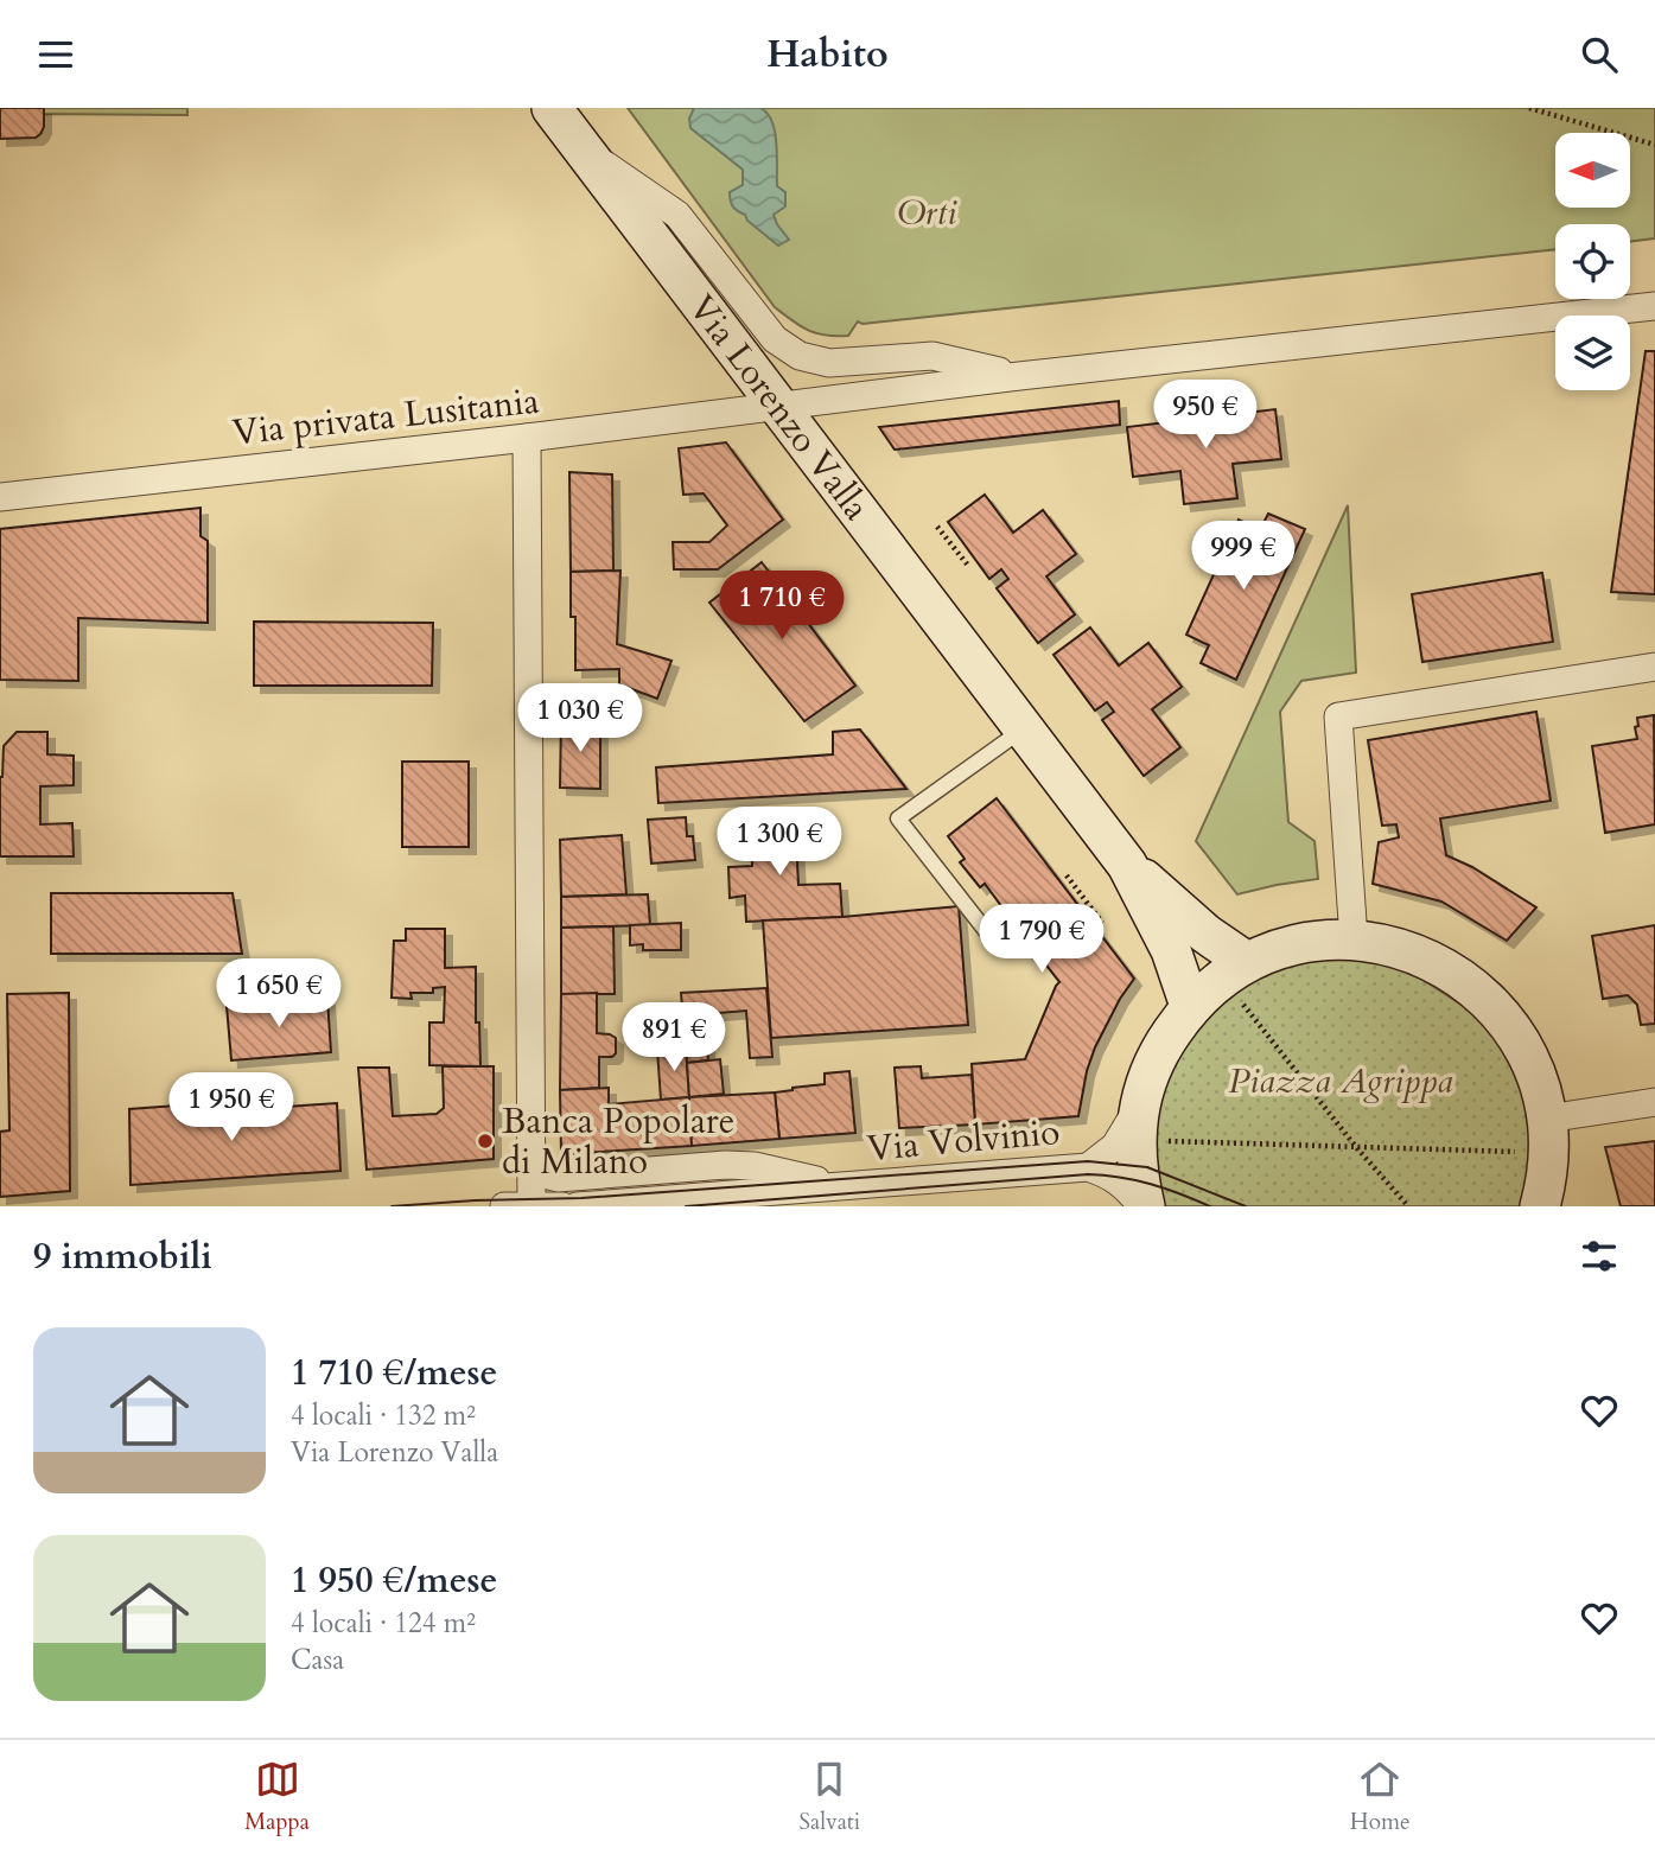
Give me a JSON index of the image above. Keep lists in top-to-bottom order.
{
  "streets": {
    "main road": ["Via Lorenzo Valla"],
    "street": ["Via privata Lusitania", "Via Volvinio"]
  },
  "crossings": [
    ["Via Lorenzo Valla", "Via privata Lusitania"]
  ],
  "parks": ["Orti", "Piazza Agrippa"],
  "places": ["Banca Popolare di Milano"],
  "north": "left",
  "page": {
    "header": "Habito",
    "price": [
      "950 €",
      "999 €",
      "1 710 €",
      "1 030 €",
      "1 300 €",
      "1 790 €",
      "1 650 €",
      "891 €",
      "1 950 €"
    ],
    "heading": "9 immobili",
    "list": [
      {
        "name": "1 710 €/mese",
        "note": "4 locali · 132 m² · Via Lorenzo Valla"
      },
      {
        "name": "1 950 €/mese",
        "note": "4 locali · 124 m² · Casa"
      }
    ],
    "tabs": ["Mappa", "Salvati", "Home"]
  }
}
